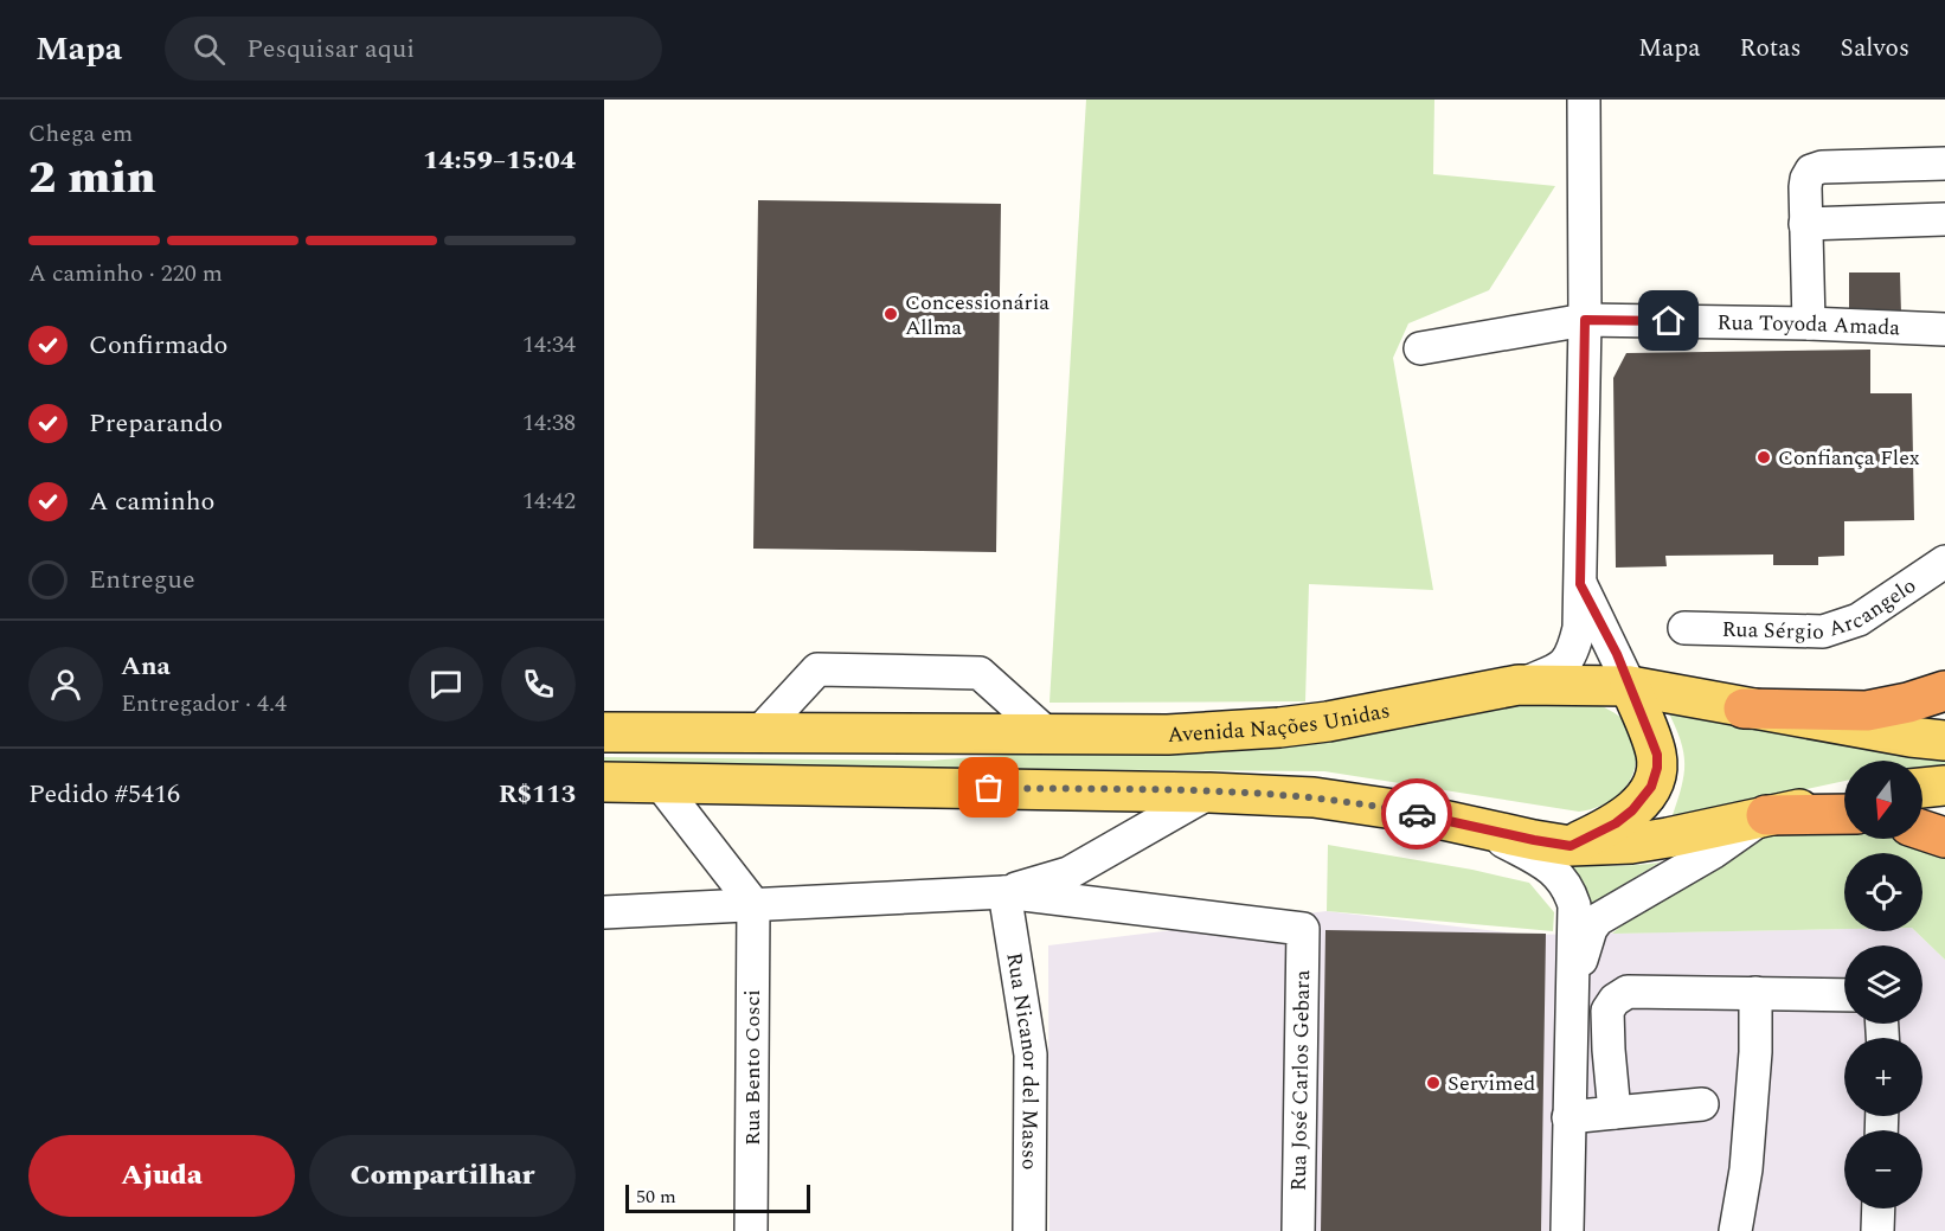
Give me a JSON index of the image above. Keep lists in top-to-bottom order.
{
  "streets": {
    "main road": ["Avenida Nações Unidas"],
    "street": [
      "Rua Toyoda Amada",
      "Rua Sérgio Arcangelo",
      "Rua Nicanor del Masso",
      "Rua Bento Cosci",
      "Rua José Carlos Gebara"
    ]
  },
  "crossings": [
    ["Rua Nicanor del Masso", "Rua José Carlos Gebara"]
  ],
  "places": ["Concessionária Allma", "Confiança Flex", "Servimed"],
  "scale_bar": "50 m",
  "north": "bottom",
  "page": {
    "header": "Mapa",
    "search": "Pesquisar aqui",
    "nav": ["Mapa", "Rotas", "Salvos"],
    "heading": ["2 min", "Chega em", "14:59–15:04"],
    "panel": [
      "Ana",
      "Entregador · 4.4",
      "Pedido #5416",
      "R$113"
    ],
    "bar": "A caminho · 220 m",
    "list": [
      ["Confirmado", "14:34"],
      ["Preparando", "14:38"],
      ["A caminho", "14:42"],
      "Entregue"
    ],
    "map_buttons": ["+", "−"],
    "buttons": ["Ajuda", "Compartilhar"],
    "scale": "50 m"
  }
}
